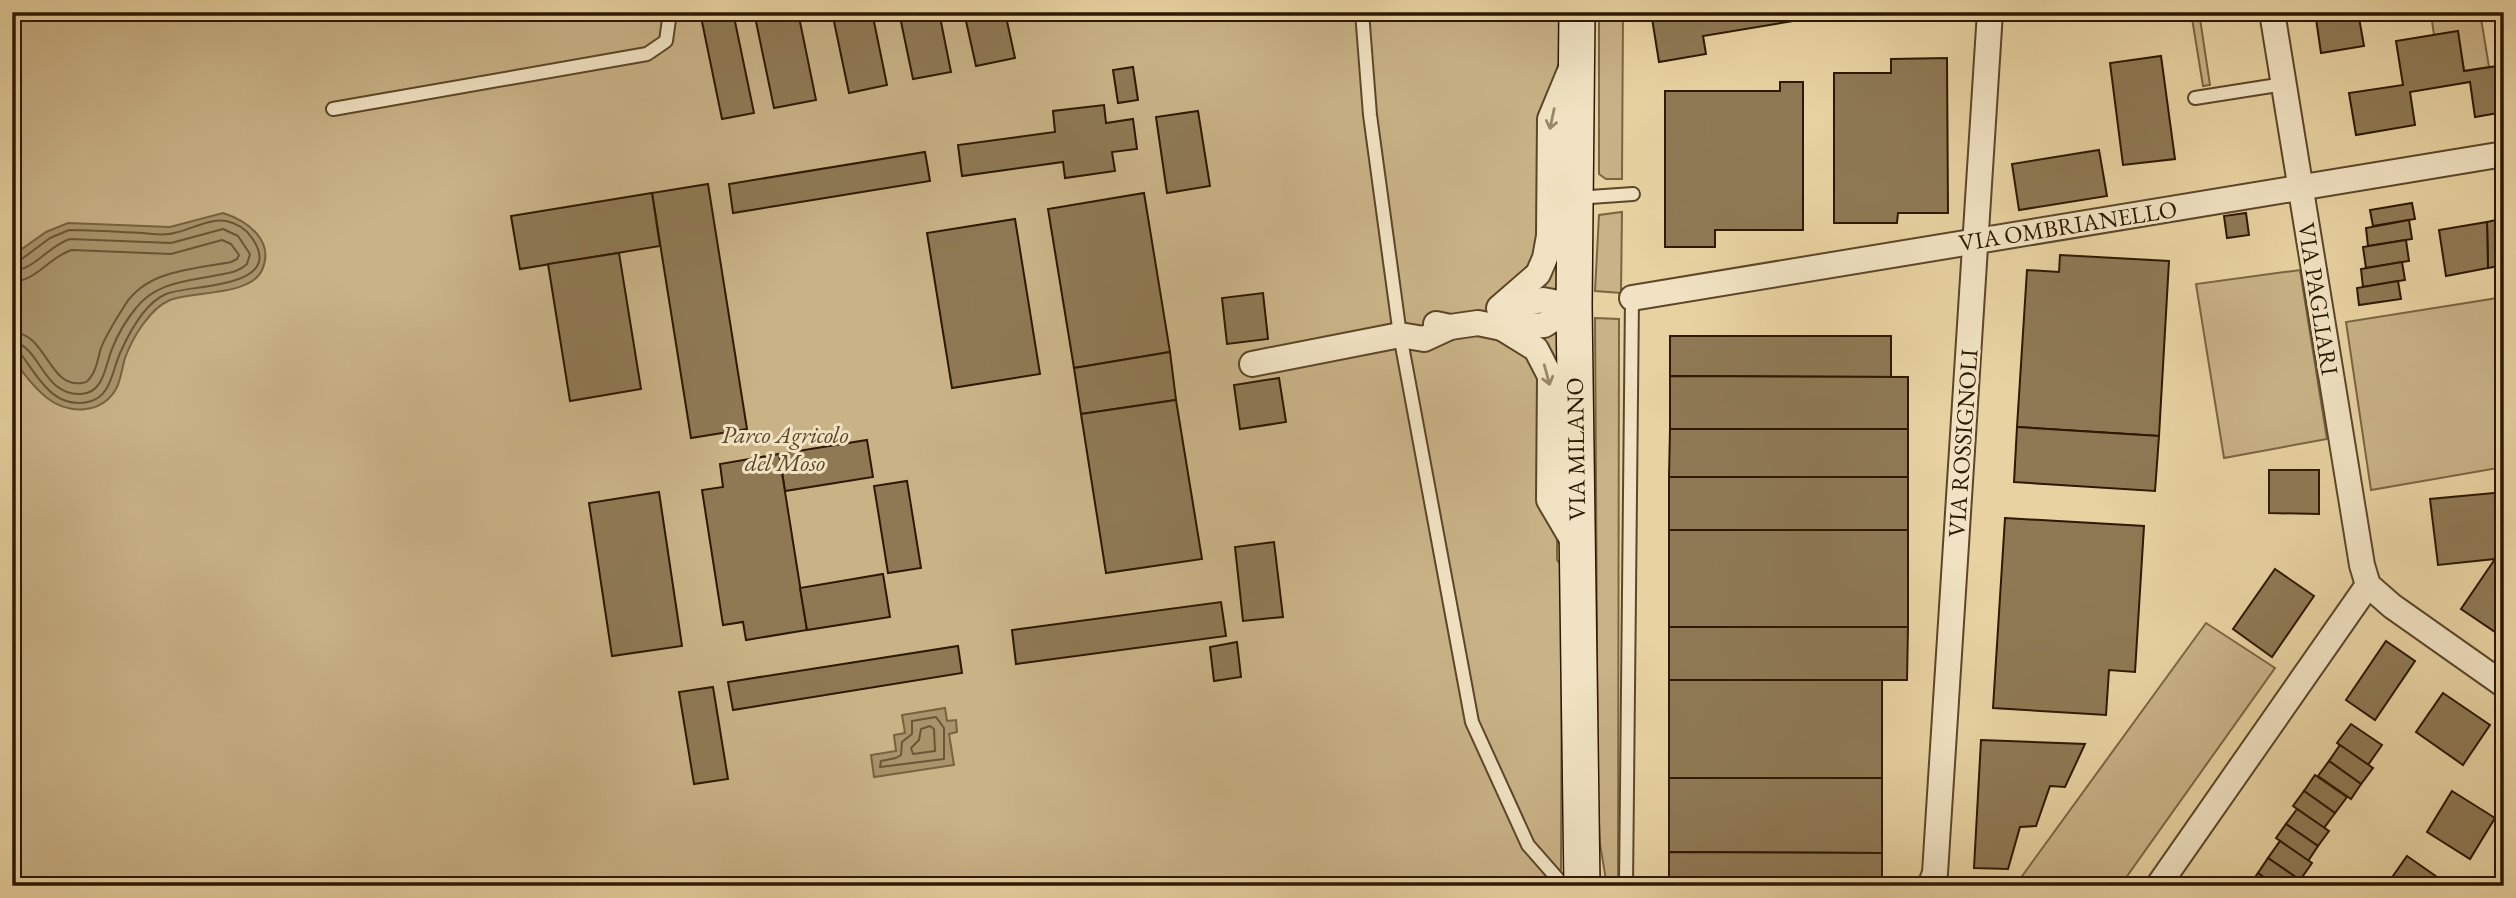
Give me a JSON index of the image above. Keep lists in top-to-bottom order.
{
  "streets": {
    "main road": ["VIA MILANO"],
    "street": ["VIA OMBRIANELLO", "VIA PAGLIARI", "VIA ROSSIGNOLI"]
  },
  "crossings": [
    ["VIA OMBRIANELLO", "VIA PAGLIARI"],
    ["VIA OMBRIANELLO", "VIA ROSSIGNOLI"]
  ],
  "parks": ["Parco Agricolo del Moso"]
}
